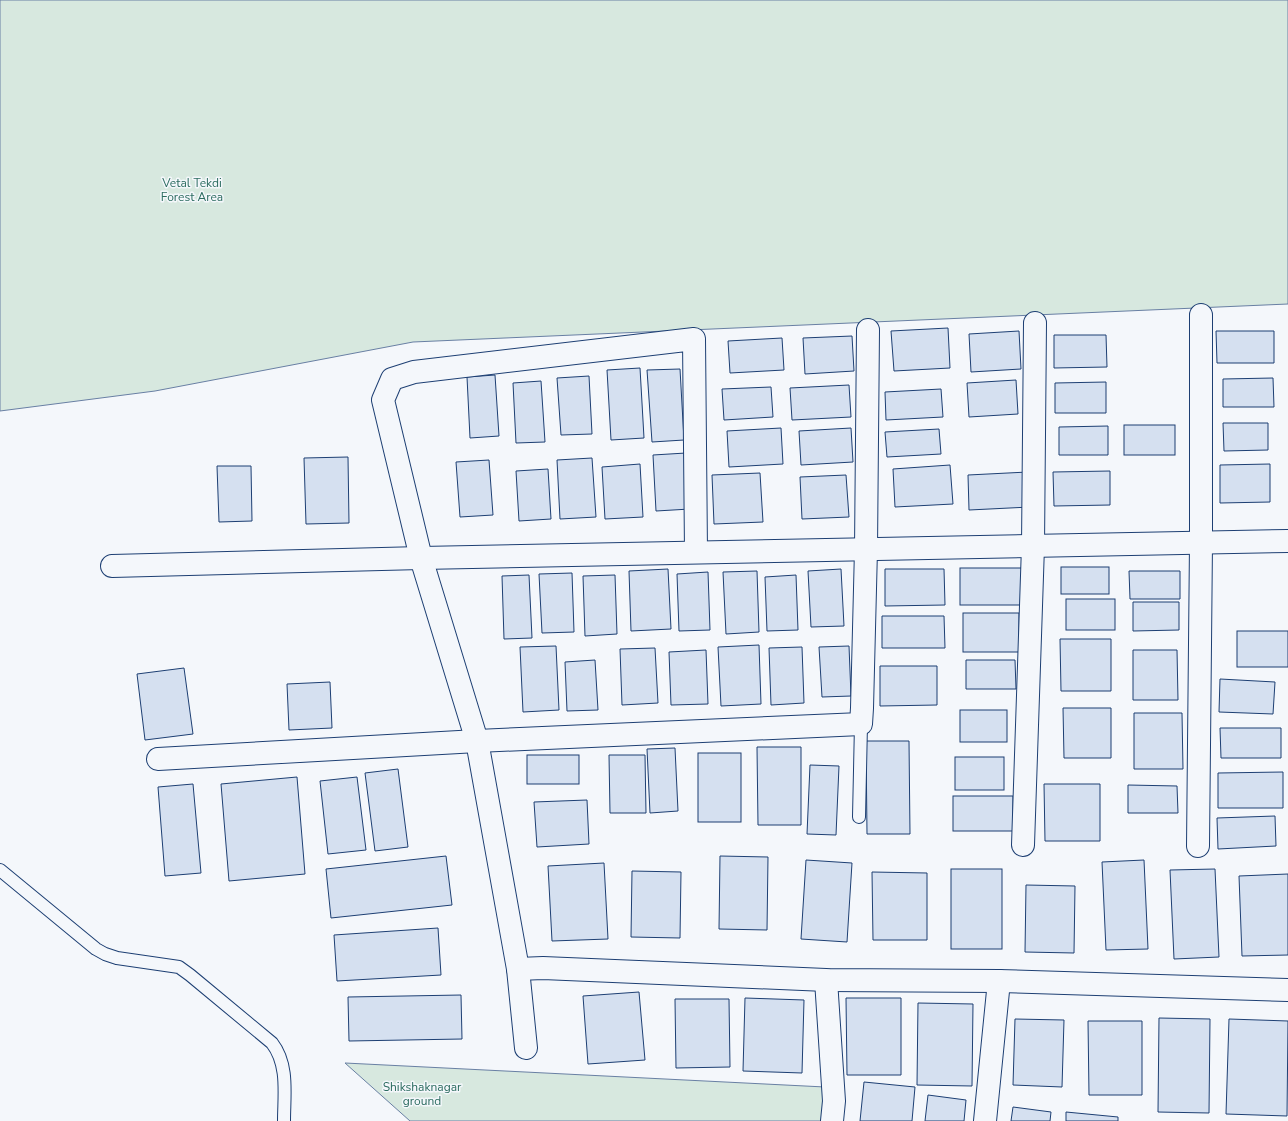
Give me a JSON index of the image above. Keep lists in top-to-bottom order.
{
  "parks": ["Vetal Tekdi Forest Area", "Shikshaknagar ground"]
}
